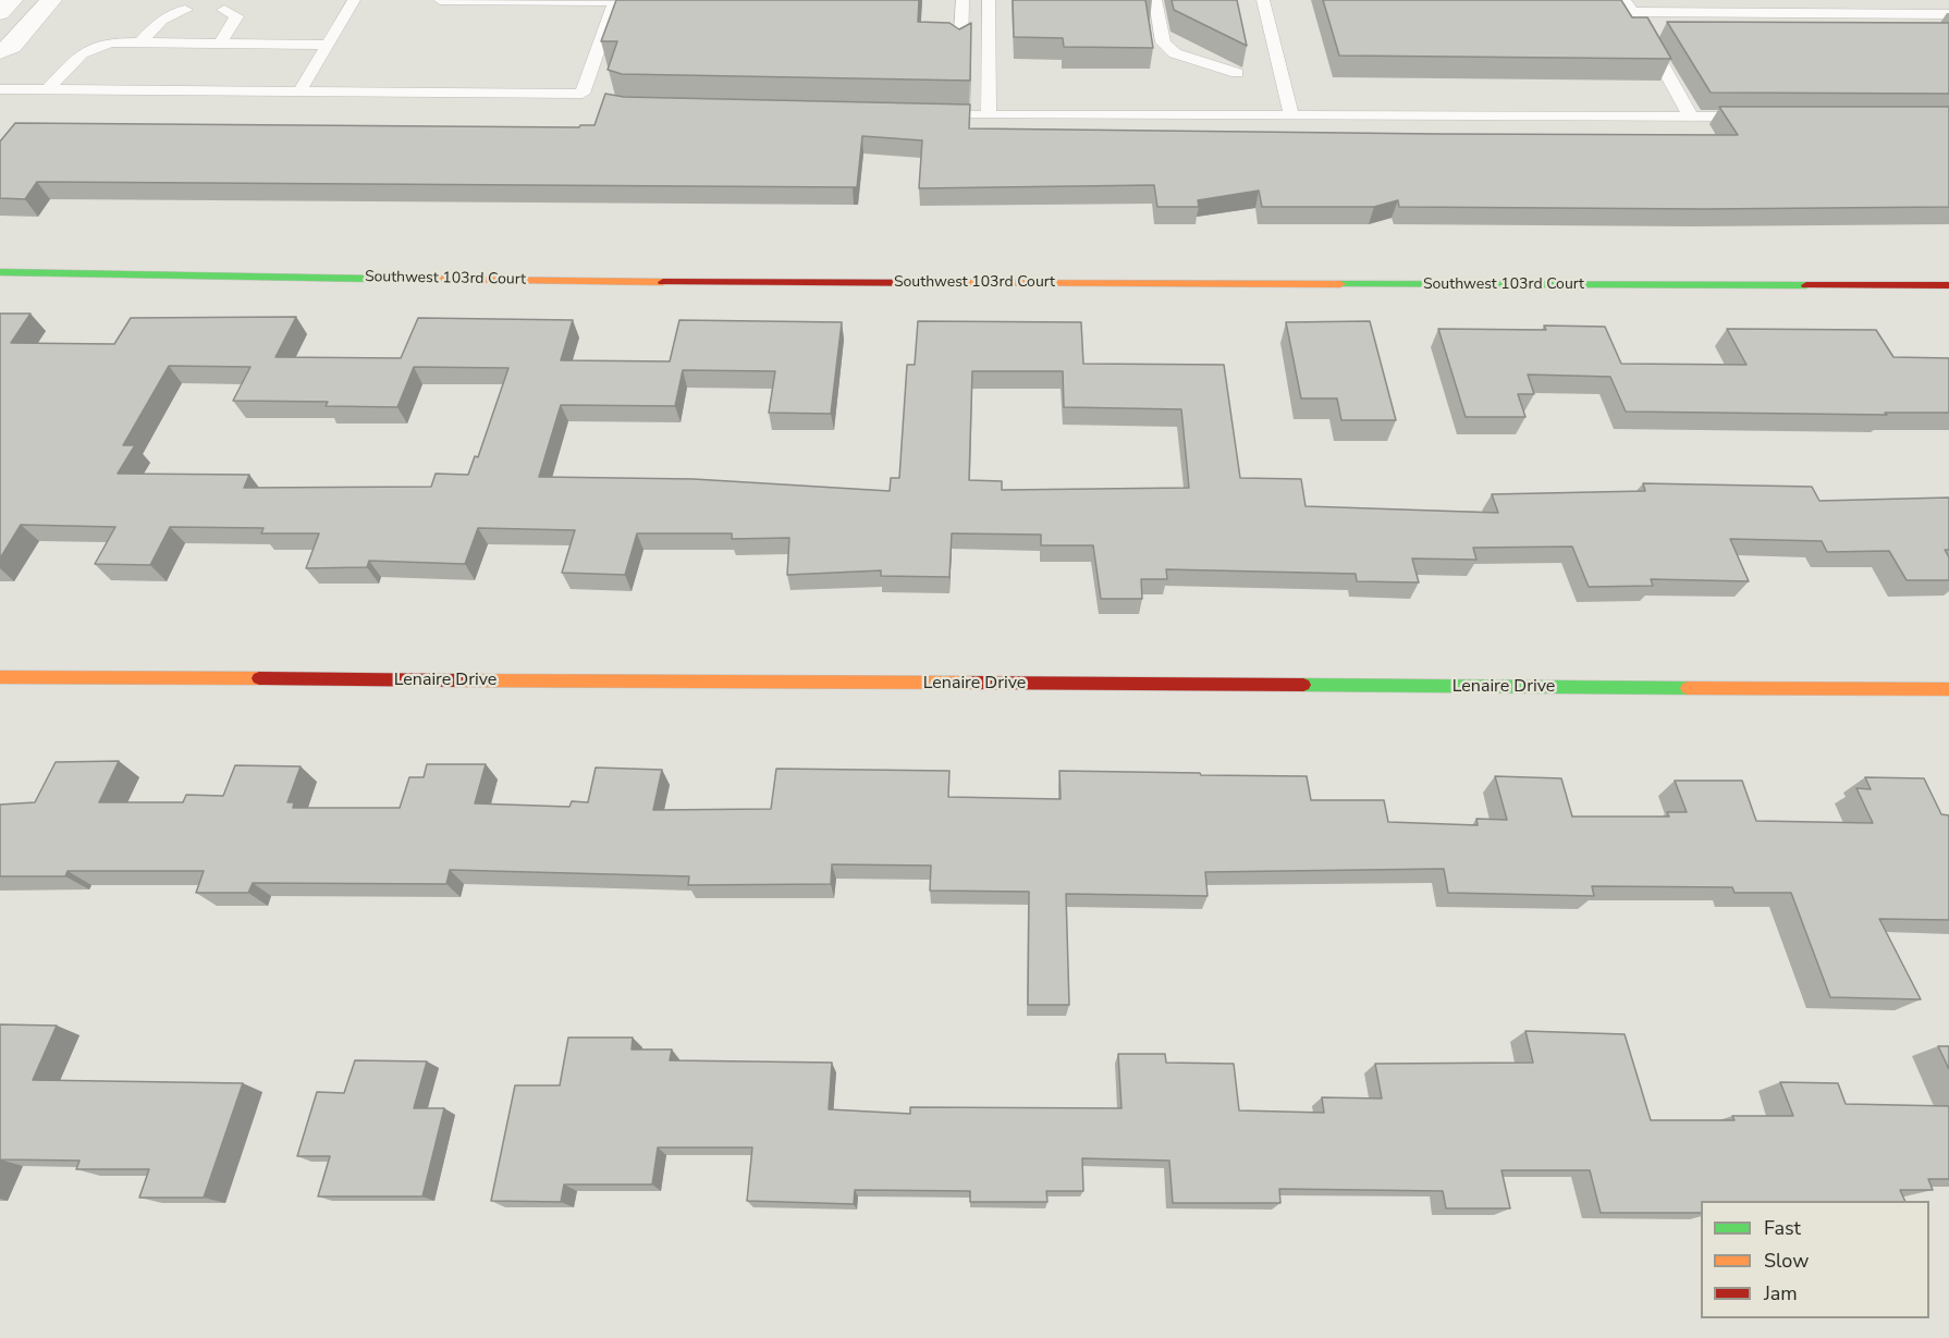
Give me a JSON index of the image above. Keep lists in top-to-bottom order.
{
  "streets": {
    "street": ["Southwest 103rd Court", "Lenaire Drive"]
  },
  "legend": ["Fast", "Slow", "Jam"]
}
